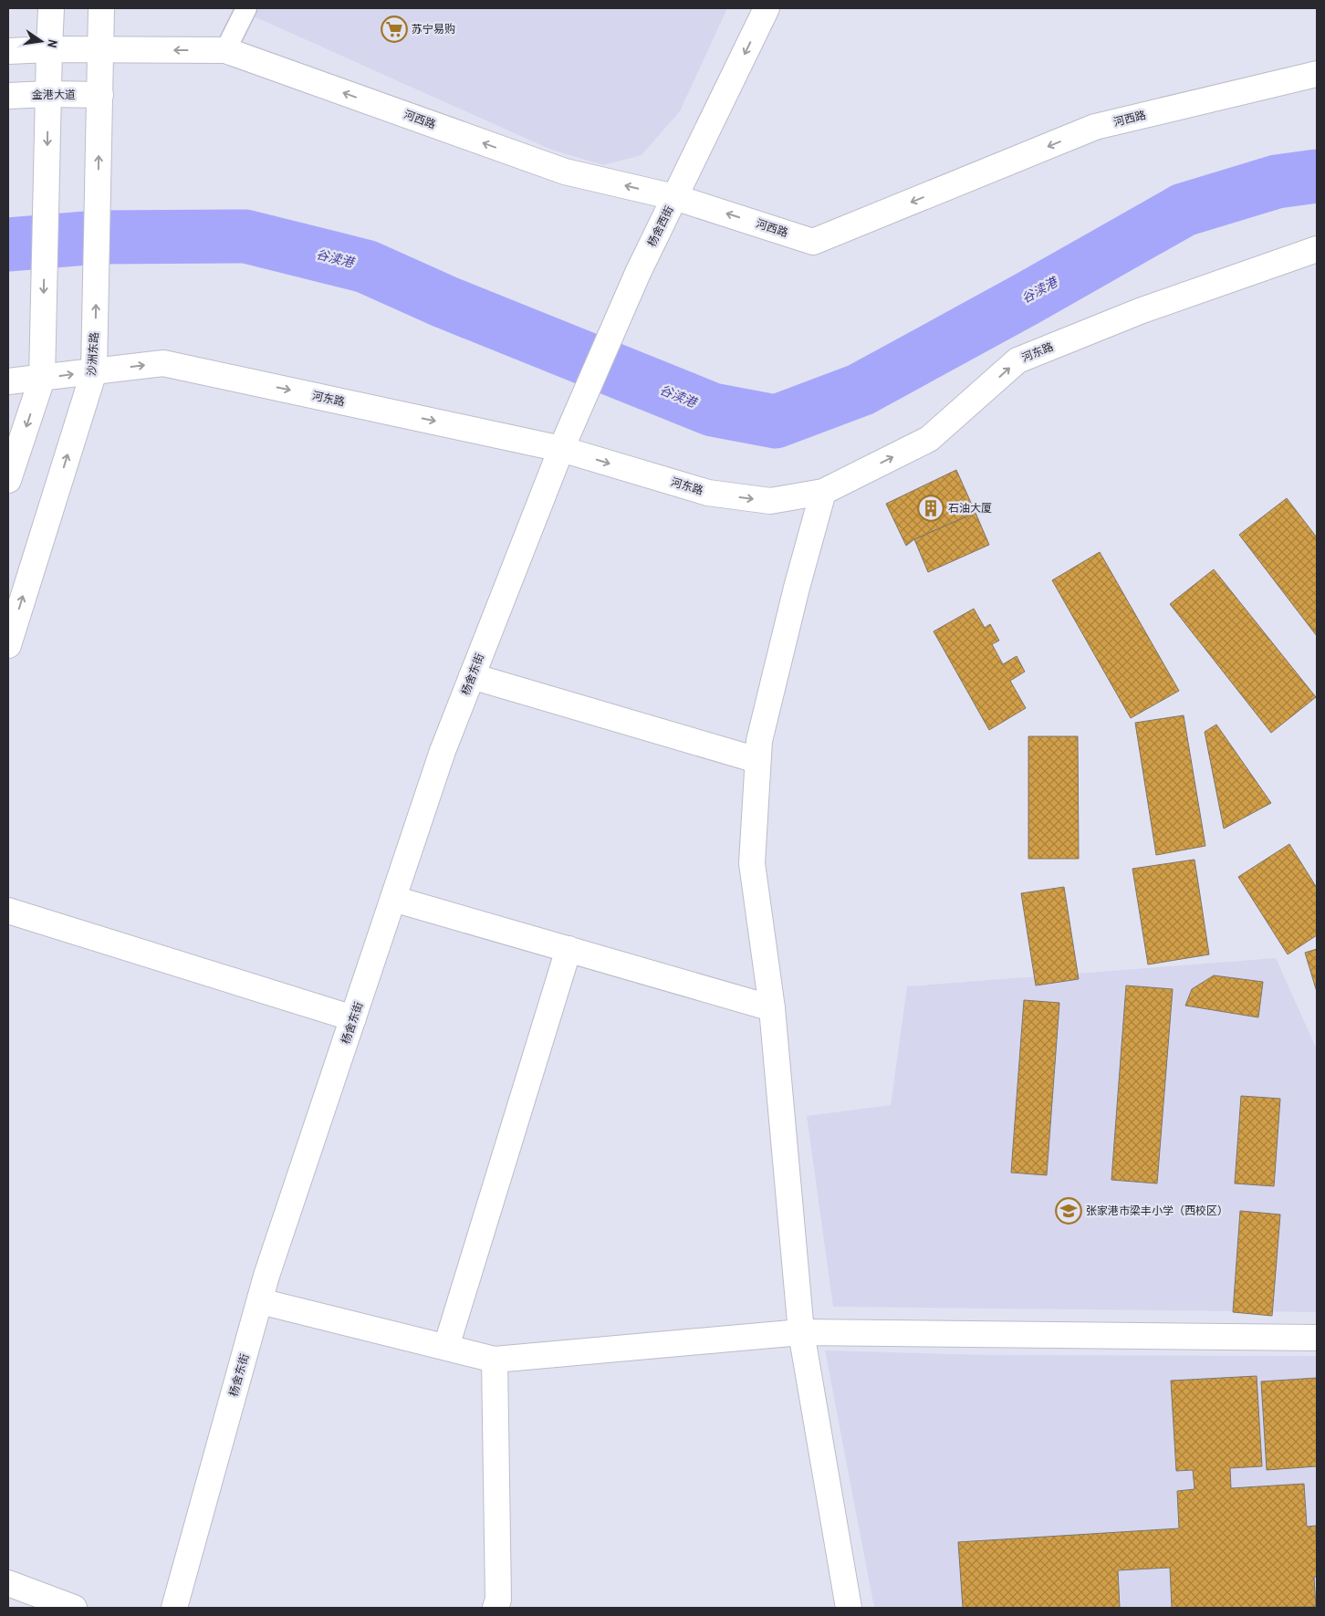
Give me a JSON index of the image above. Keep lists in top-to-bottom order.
{
  "streets": {
    "street": [
      "金港大道",
      "河西路",
      "杨舍西街",
      "河东路",
      "沙洲东路",
      "杨舍东街"
    ]
  },
  "crossings": [
    ["金港大道", "沙洲东路"],
    ["河西路", "杨舍西街"],
    ["河西路", "沙洲东路"],
    ["杨舍西街", "河东路"],
    ["杨舍西街", "杨舍东街"],
    ["河东路", "沙洲东路"],
    ["河东路", "杨舍东街"]
  ],
  "one_way": ["河西路", "杨舍西街", "河东路"],
  "water": ["谷渎港"],
  "places": {
    "supermarket": ["苏宁易购"],
    "building": ["石油大厦"],
    "school or university": ["张家港市梁丰小学（西校区）"]
  },
  "north": "right"
}
